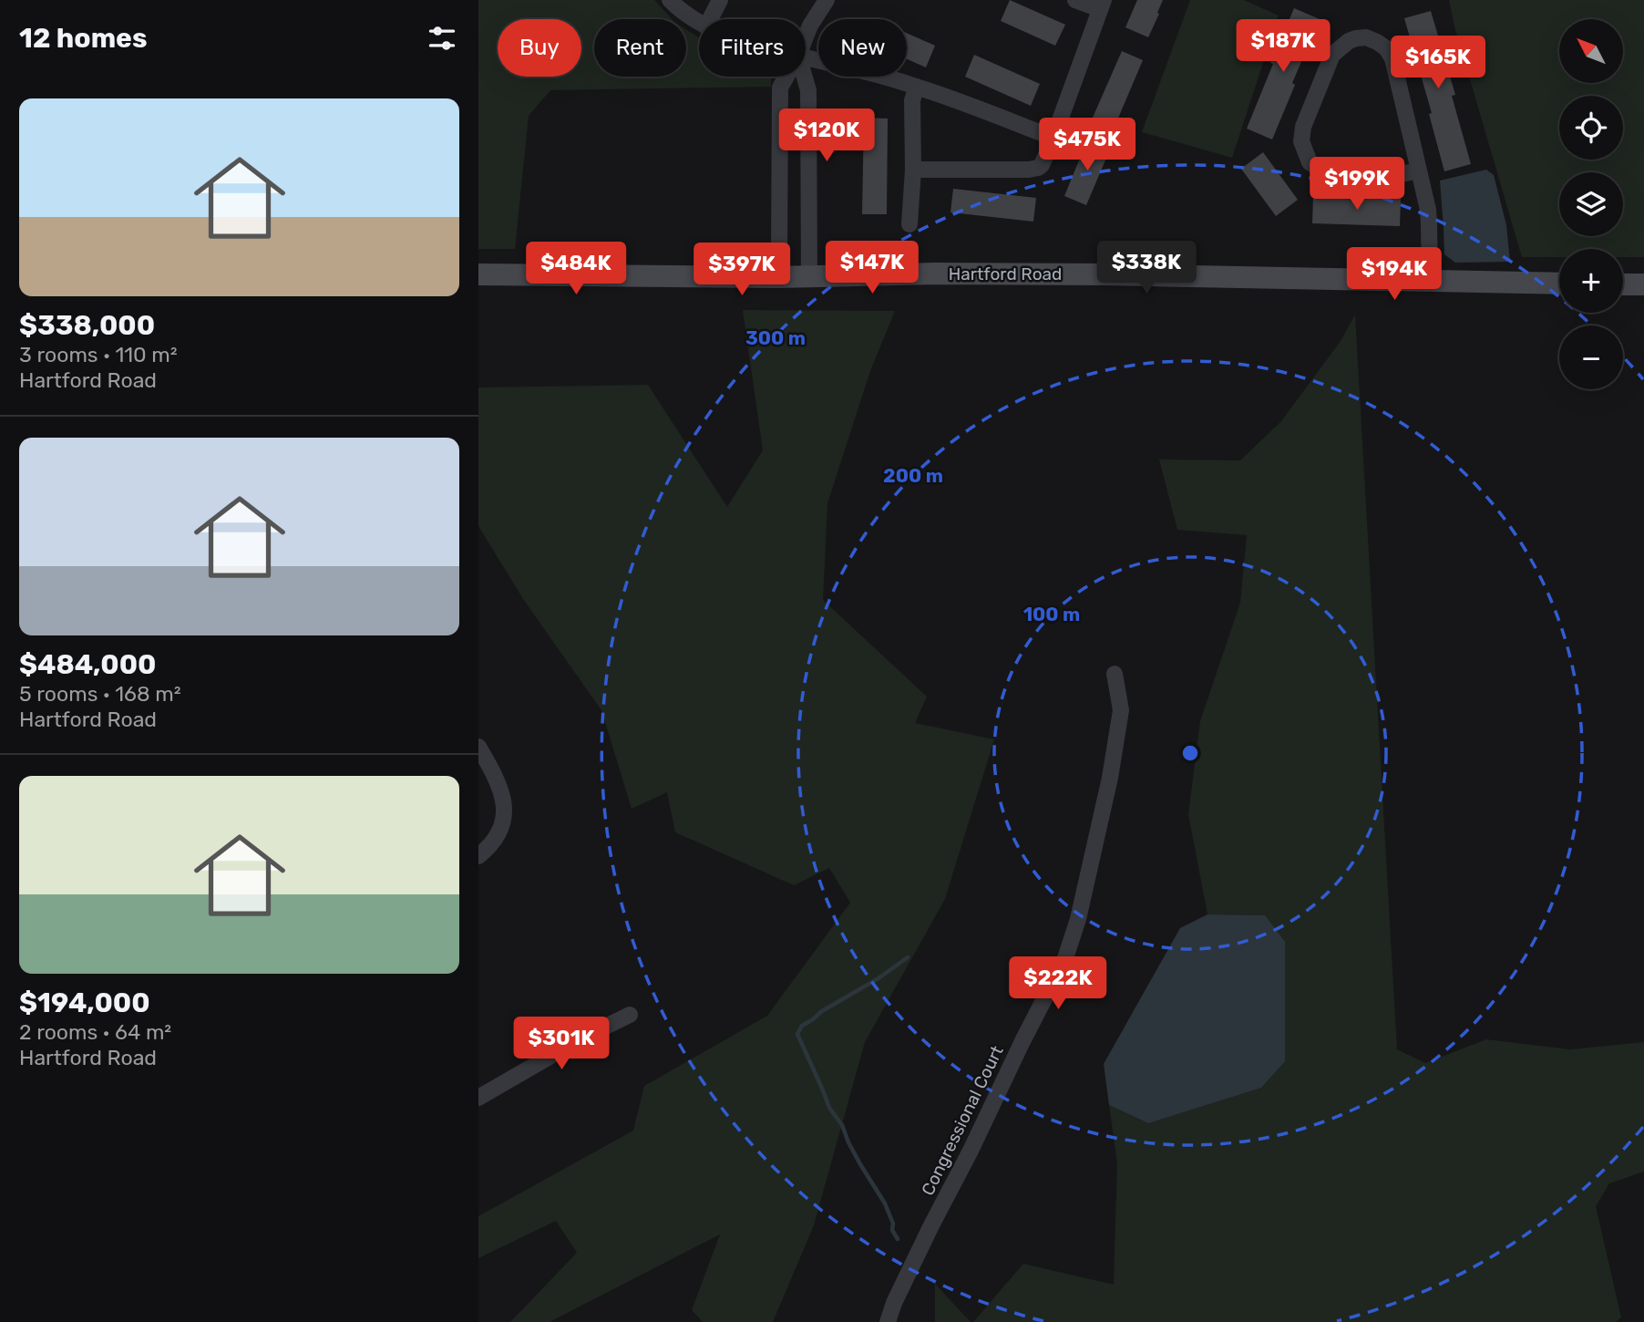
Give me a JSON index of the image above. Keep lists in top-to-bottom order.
{
  "streets": {
    "main road": ["Hartford Road"],
    "street": ["Congressional Court"]
  },
  "north": "top left",
  "page": {
    "heading": "12 homes",
    "map_buttons": ["+", "−"],
    "price": [
      "$187K",
      "$165K",
      "$120K",
      "$475K",
      "$199K",
      "$147K",
      "$338K",
      "$484K",
      "$397K",
      "$194K",
      "$222K",
      "$301K"
    ],
    "chip": [
      "Buy",
      "Rent",
      "Filters",
      "New"
    ],
    "list": [
      {
        "name": "$338,000",
        "note": "3 rooms · 110 m² · Hartford Road"
      },
      {
        "name": "$484,000",
        "note": "5 rooms · 168 m² · Hartford Road"
      },
      {
        "name": "$194,000",
        "note": "2 rooms · 64 m² · Hartford Road"
      }
    ]
  },
  "rings": ["300 m", "200 m", "100 m"]
}
